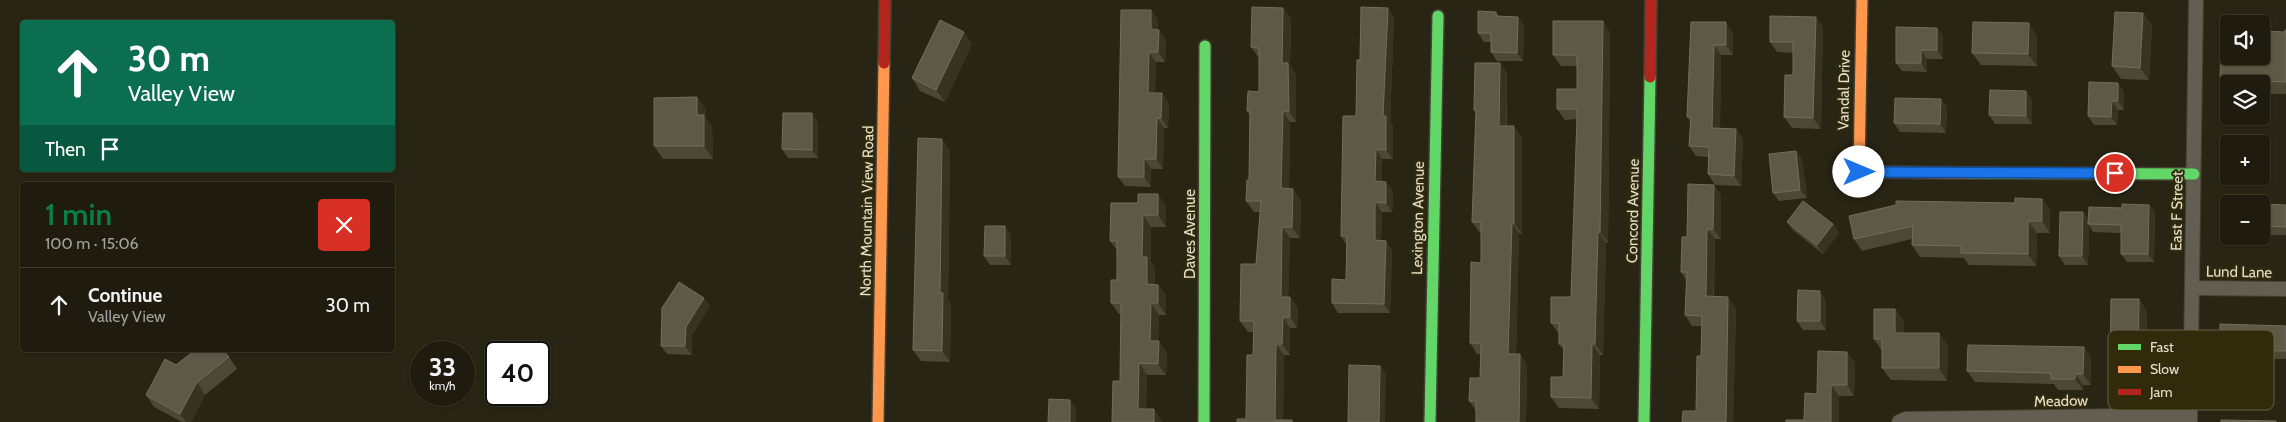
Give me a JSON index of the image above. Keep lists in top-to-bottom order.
{
  "streets": {
    "street": [
      "Vandal Drive",
      "North Mountain View Road",
      "Concord Avenue",
      "East F Street",
      "Lexington Avenue",
      "Daves Avenue",
      "Lund Lane",
      "Meadow"
    ]
  },
  "crossings": [
    ["Vandal Drive", "East F Street"],
    ["East F Street", "Lund Lane"]
  ],
  "legend": ["Fast", "Slow", "Jam"],
  "page": {
    "map_buttons": ["+", "−"],
    "turn": ["30 m", "Valley View"],
    "then": "Then",
    "heading": ["1 min", "100 m · 15:06"],
    "list": [
      {
        "name": "Continue",
        "note": "Valley View",
        "value": "30 m"
      }
    ],
    "speed": "33 km/h",
    "limit": "40"
  }
}
